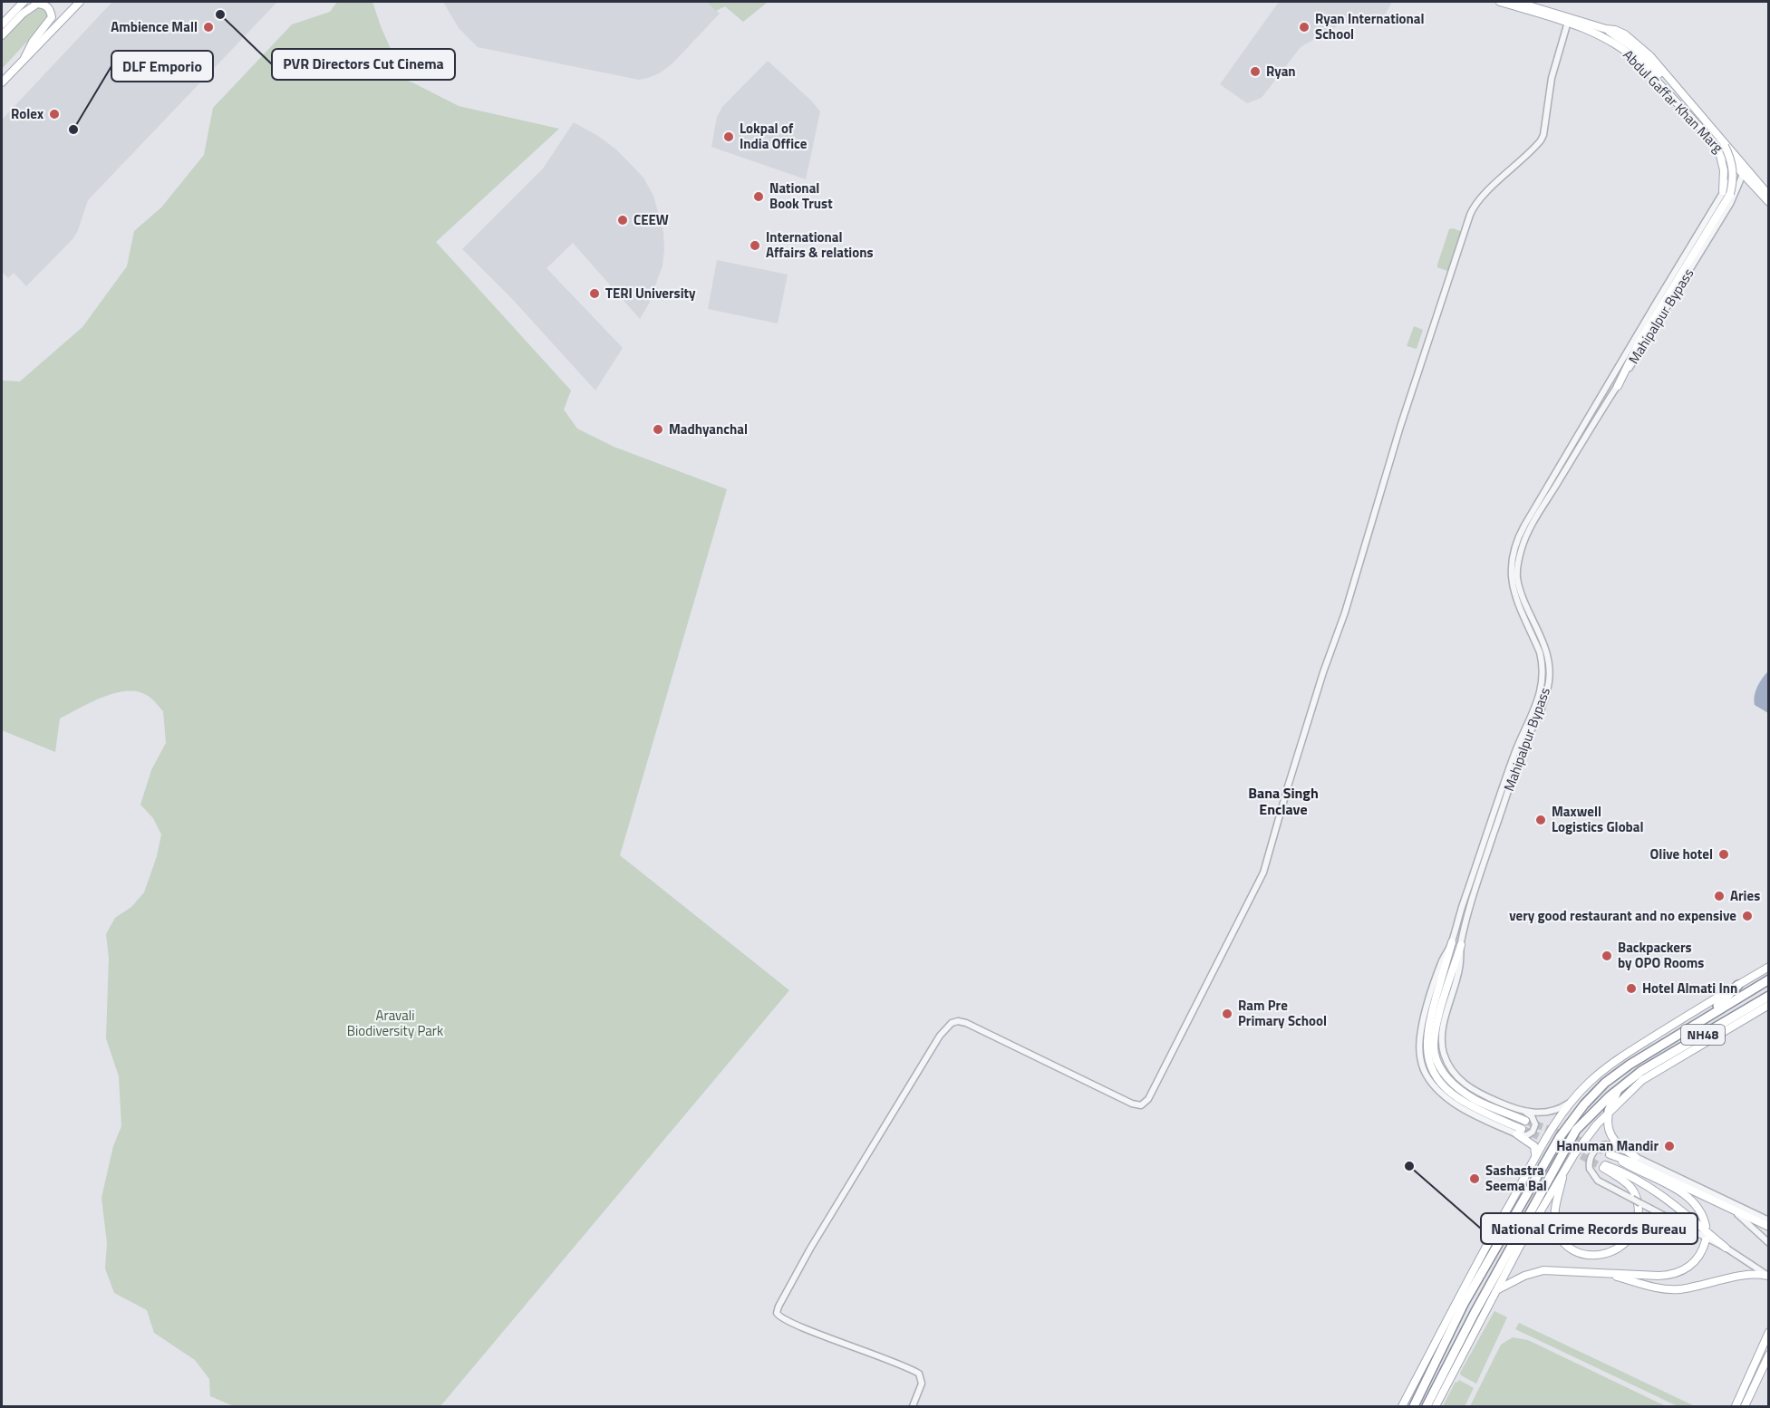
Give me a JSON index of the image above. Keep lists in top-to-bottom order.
{
  "streets": {
    "highway": ["NH48"],
    "main road": ["Abdul Gaffar Khan Marg"],
    "street": ["Mahipalpur Bypass"]
  },
  "crossings": [
    ["Abdul Gaffar Khan Marg", "Mahipalpur Bypass"]
  ],
  "districts": ["Bana Singh Enclave"],
  "parks": ["Aravali Biodiversity Park"],
  "places": [
    "PVR Directors Cut Cinema",
    "Ambience Mall",
    "Ryan International School",
    "Ryan",
    "Rolex",
    "DLF Emporio",
    "Lokpal of India Office",
    "National Book Trust",
    "CEEW",
    "International Affairs & relations",
    "TERI University",
    "Madhyanchal",
    "Maxwell Logistics Global",
    "Olive hotel",
    "Aries",
    "very good restaurant and no expensive",
    "Backpackers by OPO Rooms",
    "Hotel Almati Inn",
    "Ram Pre Primary School",
    "Hanuman Mandir",
    "National Crime Records Bureau",
    "Sashastra Seema Bal"
  ]
}
